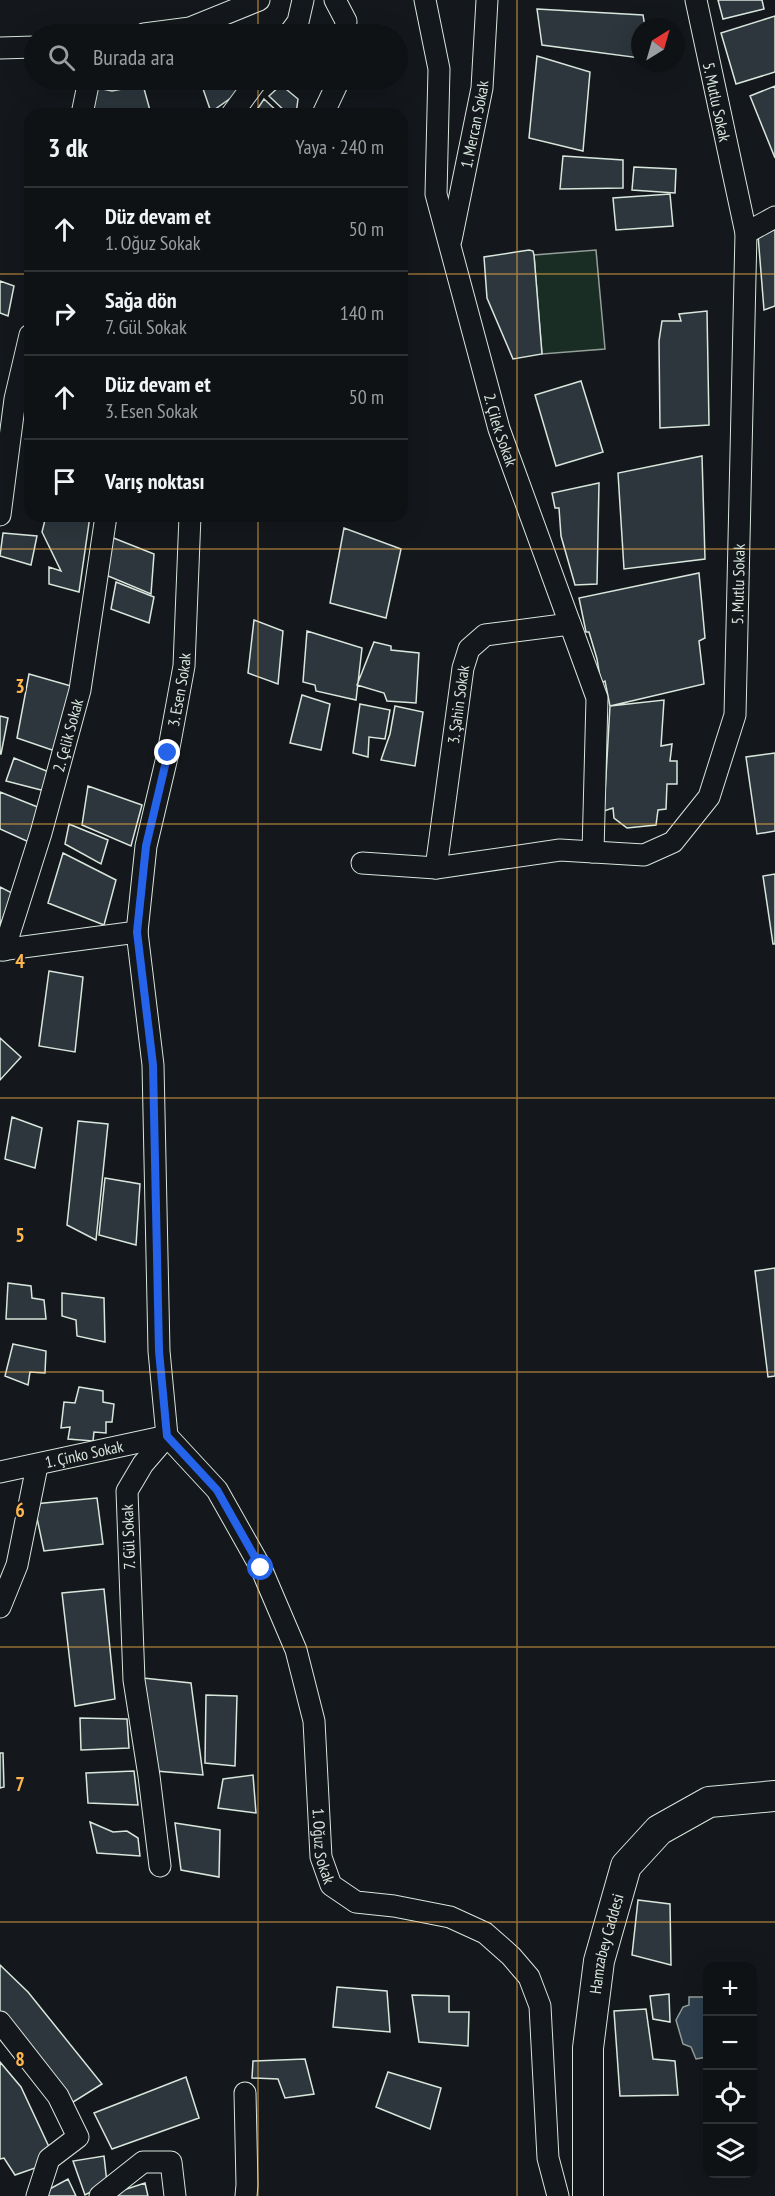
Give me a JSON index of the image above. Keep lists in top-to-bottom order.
{
  "streets": {
    "main road": ["Hamzabey Caddesi"],
    "street": [
      "5. Mutlu Sokak",
      "1. Mercan Sokak",
      "2. Çilek Sokak",
      "3. Esen Sokak",
      "3. Şahin Sokak",
      "2. Çelik Sokak",
      "1. Çinko Sokak",
      "7. Gül Sokak",
      "1. Oğuz Sokak"
    ]
  },
  "crossings": [
    ["5. Mutlu Sokak", "2. Çilek Sokak"],
    ["5. Mutlu Sokak", "3. Şahin Sokak"],
    ["1. Mercan Sokak", "2. Çilek Sokak"],
    ["2. Çilek Sokak", "3. Şahin Sokak"],
    ["3. Esen Sokak", "2. Çelik Sokak"],
    ["1. Çinko Sokak", "7. Gül Sokak"],
    ["1. Çinko Sokak", "1. Oğuz Sokak"],
    ["7. Gül Sokak", "1. Oğuz Sokak"]
  ],
  "north": "top right",
  "page": {
    "search": "Burada ara",
    "heading": ["3 dk", "Yaya · 240 m"],
    "list": [
      ["Düz devam et", "1. Oğuz Sokak", "50 m"],
      ["Sağa dön", "7. Gül Sokak", "140 m"],
      ["Düz devam et", "3. Esen Sokak", "50 m"],
      "Varış noktası"
    ],
    "map_buttons": ["+", "−"]
  },
  "grid": {
    "rows": [
      "3",
      "4",
      "5",
      "6",
      "7",
      "8"
    ]
  }
}
